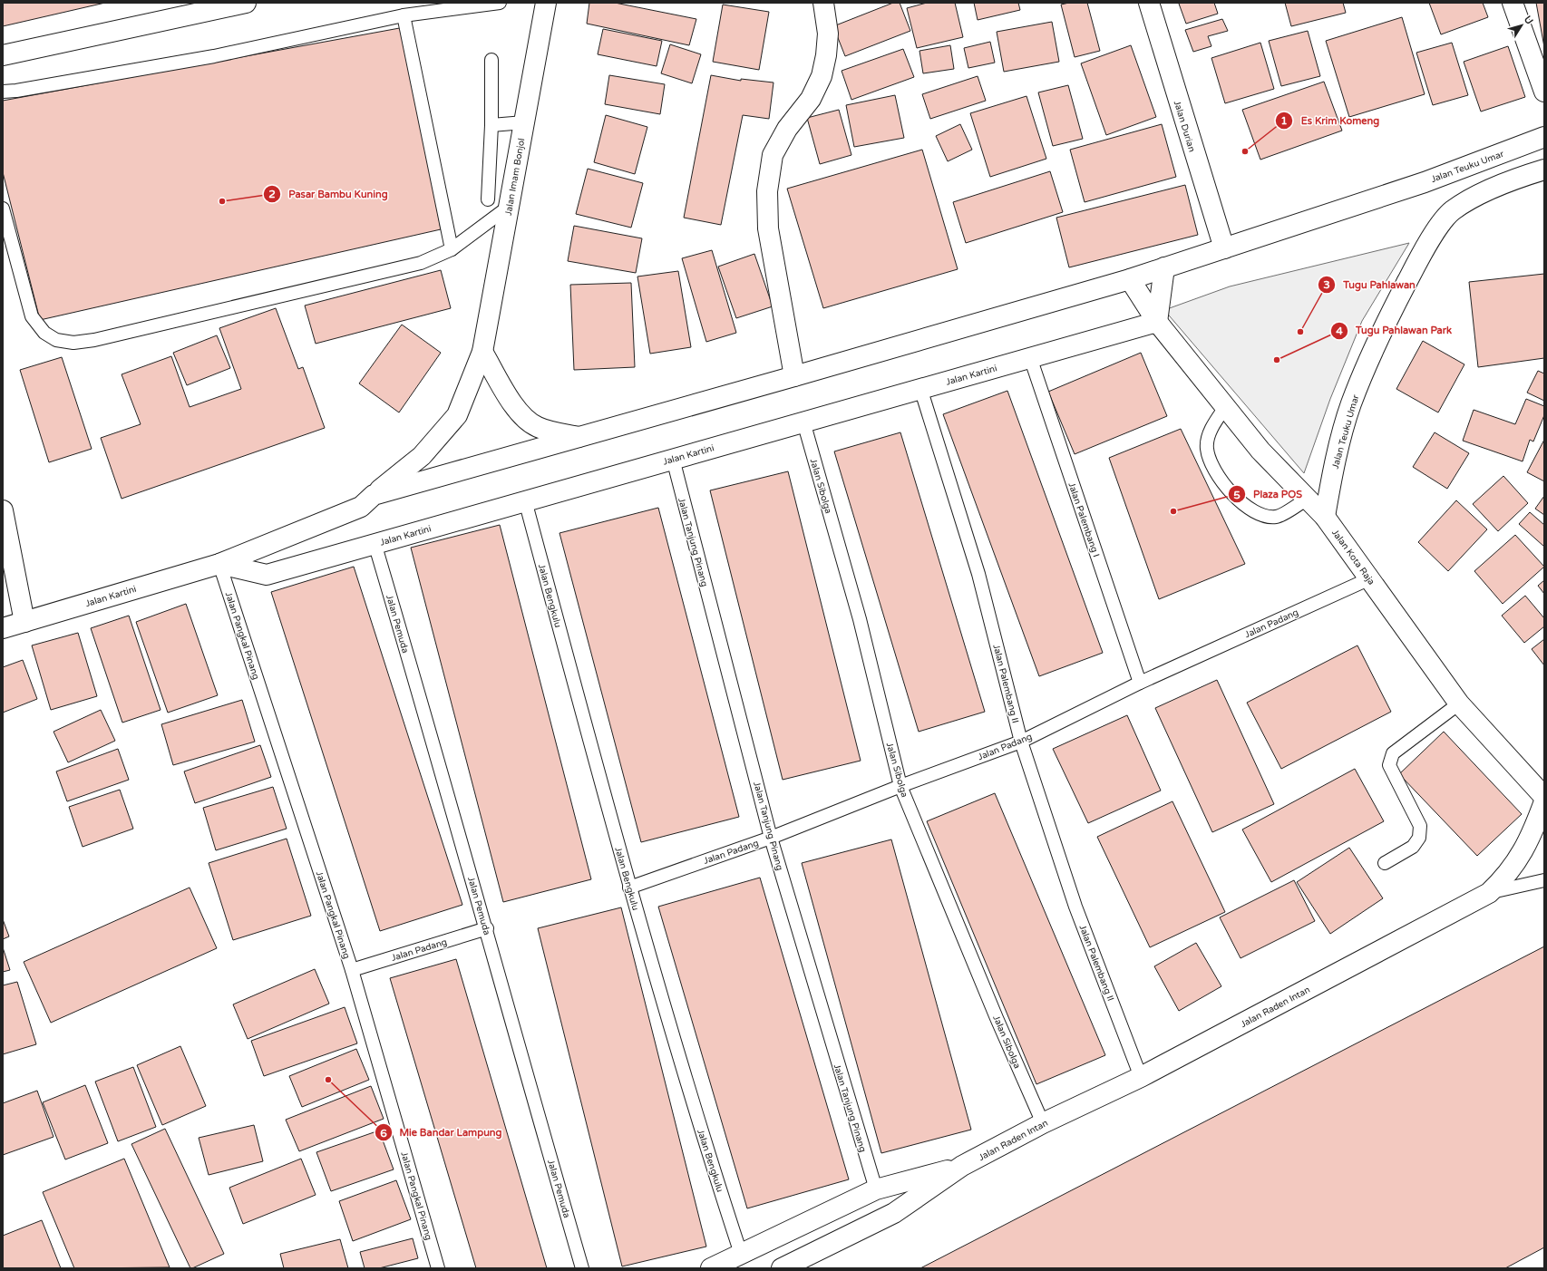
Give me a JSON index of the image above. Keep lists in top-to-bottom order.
{
  "streets": {
    "main road": [
      "Jalan Durian",
      "Jalan Teuku Umar",
      "Jalan Imam Bonjol",
      "Jalan Kartini",
      "Jalan Kota Raja",
      "Jalan Raden Intan"
    ],
    "lane": [
      "Jalan Sibolga",
      "Jalan Palembang I",
      "Jalan Tanjung Pinang",
      "Jalan Bengkulu",
      "Jalan Padang",
      "Jalan Pemuda",
      "Jalan Pangkal Pinang",
      "Jalan Palembang II"
    ]
  },
  "crossings": [
    ["Jalan Durian", "Jalan Teuku Umar"],
    ["Jalan Durian", "Jalan Kartini"],
    ["Jalan Teuku Umar", "Jalan Kartini"],
    ["Jalan Teuku Umar", "Jalan Kota Raja"],
    ["Jalan Imam Bonjol", "Jalan Kartini"],
    ["Jalan Kartini", "Jalan Sibolga"],
    ["Jalan Kartini", "Jalan Palembang I"],
    ["Jalan Kartini", "Jalan Tanjung Pinang"],
    ["Jalan Kartini", "Jalan Kota Raja"],
    ["Jalan Kartini", "Jalan Bengkulu"],
    ["Jalan Kartini", "Jalan Pemuda"],
    ["Jalan Kartini", "Jalan Pangkal Pinang"],
    ["Jalan Kartini", "Jalan Palembang II"],
    ["Jalan Sibolga", "Jalan Padang"],
    ["Jalan Sibolga", "Jalan Raden Intan"],
    ["Jalan Palembang I", "Jalan Padang"],
    ["Jalan Tanjung Pinang", "Jalan Padang"],
    ["Jalan Tanjung Pinang", "Jalan Raden Intan"],
    ["Jalan Kota Raja", "Jalan Padang"],
    ["Jalan Bengkulu", "Jalan Padang"],
    ["Jalan Bengkulu", "Jalan Raden Intan"],
    ["Jalan Padang", "Jalan Pemuda"],
    ["Jalan Padang", "Jalan Pangkal Pinang"],
    ["Jalan Padang", "Jalan Palembang II"],
    ["Jalan Palembang II", "Jalan Raden Intan"]
  ],
  "places": [
    "Es Krim Komeng",
    "Pasar Bambu Kuning",
    "Tugu Pahlawan",
    "Tugu Pahlawan Park",
    "Plaza POS",
    "Mie Bandar Lampung"
  ],
  "north": "top right"
}
